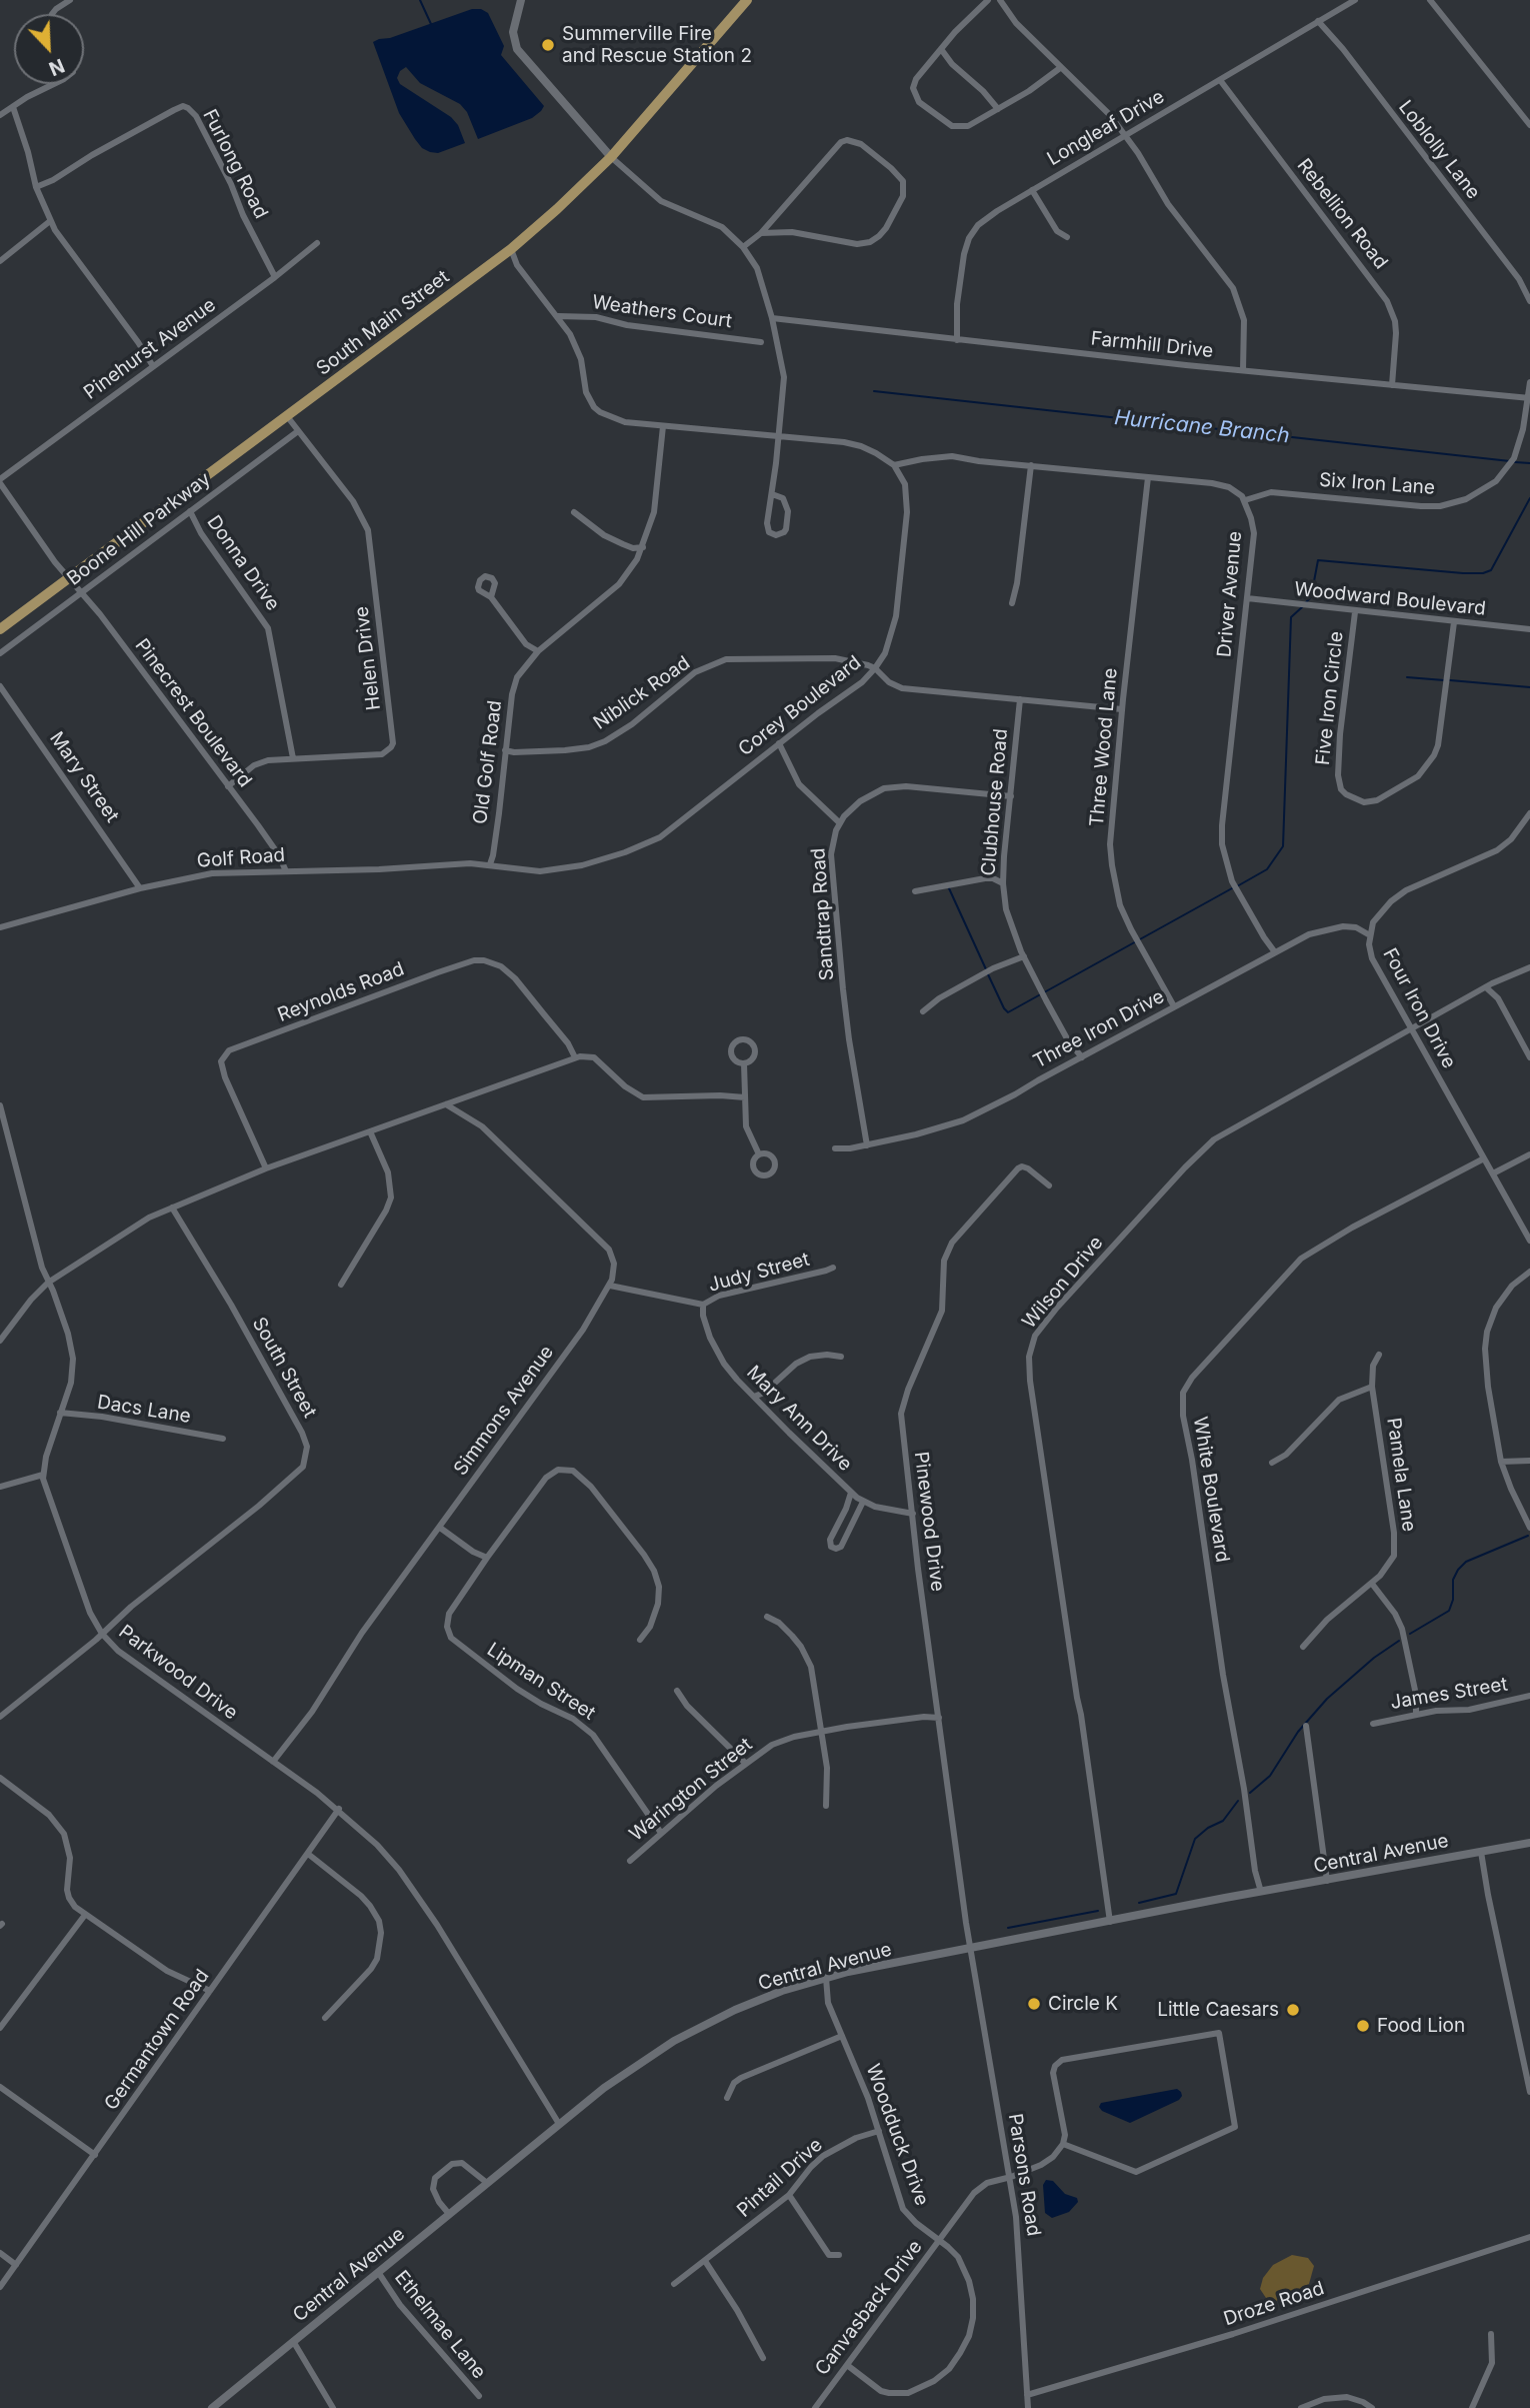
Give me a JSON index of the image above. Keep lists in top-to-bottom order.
{
  "streets": {
    "main road": ["South Main Street"],
    "street": [
      "Longleaf Drive",
      "Loblolly Lane",
      "Furlong Road",
      "Rebellion Road",
      "Weathers Court",
      "Farmhill Drive",
      "Pinehurst Avenue",
      "Six Iron Lane",
      "Boone Hill Parkway",
      "Donna Drive",
      "Driver Avenue",
      "Woodward Boulevard",
      "Helen Drive",
      "Niblick Road",
      "Five Iron Circle",
      "Corey Boulevard",
      "Pinecrest Boulevard",
      "Three Wood Lane",
      "Old Golf Road",
      "Mary Street",
      "Clubhouse Road",
      "Golf Road",
      "Sandtrap Road",
      "Reynolds Road",
      "Four Iron Drive",
      "Three Iron Drive",
      "Judy Street",
      "Wilson Drive",
      "South Street",
      "Dacs Lane",
      "Simmons Avenue",
      "Mary Ann Drive",
      "Pamela Lane",
      "White Boulevard",
      "Pinewood Drive",
      "Parkwood Drive",
      "Lipman Street",
      "James Street",
      "Warington Street",
      "Central Avenue",
      "Germantown Road",
      "Woodduck Drive",
      "Parsons Road",
      "Pintail Drive",
      "Droze Road",
      "Canvasback Drive",
      "Ethelmae Lane"
    ]
  },
  "crossings": [
    ["Longleaf Drive", "Loblolly Lane"],
    ["Longleaf Drive", "Rebellion Road"],
    ["Longleaf Drive", "Farmhill Drive"],
    ["Furlong Road", "Pinehurst Avenue"],
    ["Rebellion Road", "Farmhill Drive"],
    ["South Main Street", "Helen Drive"],
    ["South Main Street", "Pinecrest Boulevard"],
    ["Farmhill Drive", "Six Iron Lane"],
    ["Pinehurst Avenue", "Pinecrest Boulevard"],
    ["Six Iron Lane", "Driver Avenue"],
    ["Boone Hill Parkway", "Donna Drive"],
    ["Boone Hill Parkway", "Helen Drive"],
    ["Boone Hill Parkway", "Pinecrest Boulevard"],
    ["Donna Drive", "Helen Drive"],
    ["Driver Avenue", "Woodward Boulevard"],
    ["Driver Avenue", "Three Iron Drive"],
    ["Woodward Boulevard", "Five Iron Circle"],
    ["Helen Drive", "Pinecrest Boulevard"],
    ["Niblick Road", "Corey Boulevard"],
    ["Niblick Road", "Three Wood Lane"],
    ["Niblick Road", "Old Golf Road"],
    ["Niblick Road", "Clubhouse Road"],
    ["Corey Boulevard", "Old Golf Road"],
    ["Corey Boulevard", "Golf Road"],
    ["Pinecrest Boulevard", "Golf Road"],
    ["Three Wood Lane", "Three Iron Drive"],
    ["Old Golf Road", "Golf Road"],
    ["Mary Street", "Golf Road"],
    ["Clubhouse Road", "Sandtrap Road"],
    ["Clubhouse Road", "Three Iron Drive"],
    ["Sandtrap Road", "Three Iron Drive"],
    ["Four Iron Drive", "Three Iron Drive"],
    ["Four Iron Drive", "Wilson Drive"],
    ["Four Iron Drive", "White Boulevard"],
    ["Judy Street", "Simmons Avenue"],
    ["Judy Street", "Mary Ann Drive"],
    ["Wilson Drive", "Central Avenue"],
    ["South Street", "Parkwood Drive"],
    ["Dacs Lane", "Parkwood Drive"],
    ["Simmons Avenue", "Parkwood Drive"],
    ["Mary Ann Drive", "Pinewood Drive"],
    ["White Boulevard", "Central Avenue"],
    ["Pinewood Drive", "Warington Street"],
    ["Pinewood Drive", "Central Avenue"],
    ["Pinewood Drive", "Parsons Road"],
    ["Parkwood Drive", "Central Avenue"],
    ["Parkwood Drive", "Germantown Road"],
    ["Lipman Street", "Warington Street"],
    ["Central Avenue", "Woodduck Drive"],
    ["Central Avenue", "Parsons Road"],
    ["Central Avenue", "Ethelmae Lane"],
    ["Woodduck Drive", "Pintail Drive"],
    ["Woodduck Drive", "Canvasback Drive"],
    ["Parsons Road", "Droze Road"],
    ["Parsons Road", "Canvasback Drive"]
  ],
  "water": ["Hurricane Branch"],
  "places": [
    "Summerville Fire and Rescue Station 2",
    "Circle K",
    "Little Caesars",
    "Food Lion"
  ],
  "north": "bottom right"
}
